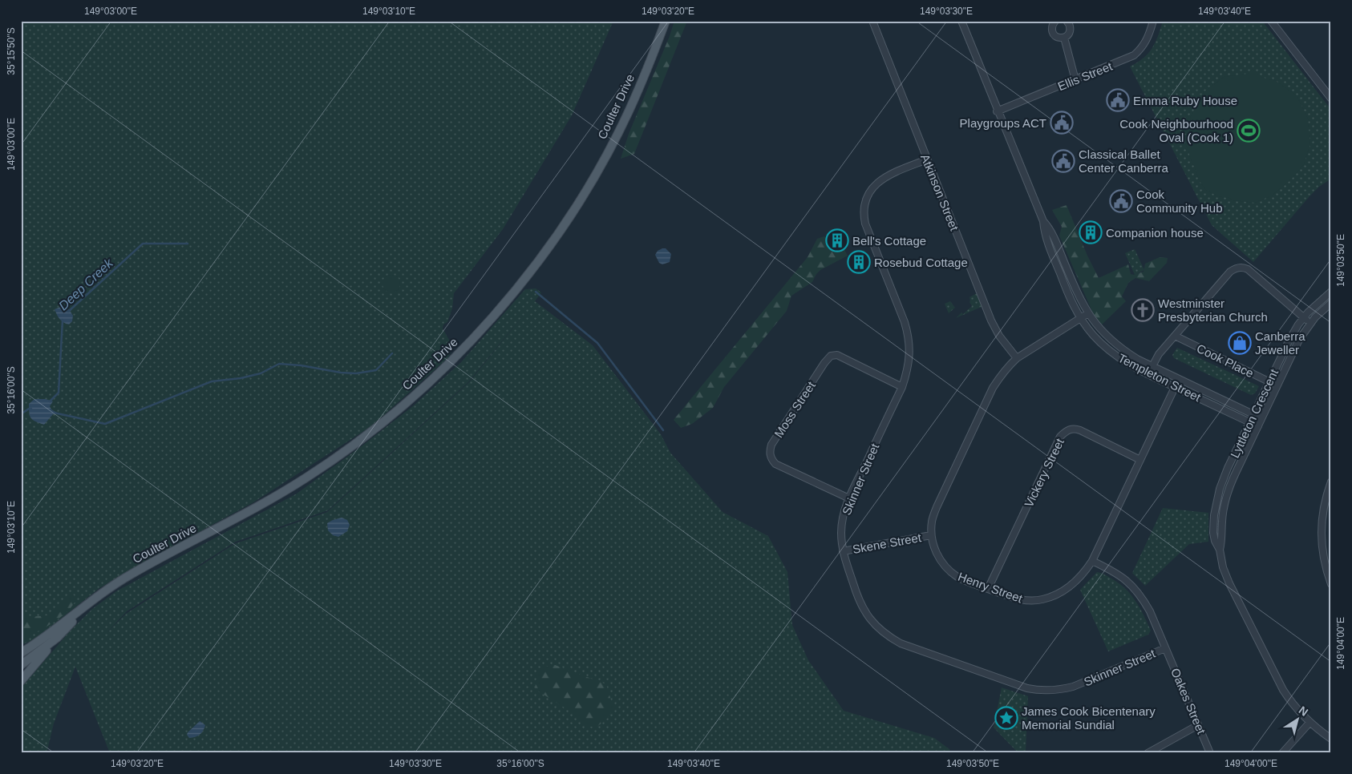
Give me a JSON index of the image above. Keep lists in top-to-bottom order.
{
  "streets": {
    "main road": ["Coulter Drive"],
    "street": [
      "Ellis Street",
      "Atkinson Street",
      "Cook Place",
      "Templeton Street",
      "Moss Street",
      "Lyttleton Crescent",
      "Vickery Street",
      "Skinner Street",
      "Skene Street",
      "Henry Street",
      "Oakes Street"
    ]
  },
  "crossings": [
    ["Ellis Street", "Templeton Street"],
    ["Atkinson Street", "Skinner Street"],
    ["Atkinson Street", "Henry Street"],
    ["Cook Place", "Lyttleton Crescent"],
    ["Templeton Street", "Lyttleton Crescent"],
    ["Templeton Street", "Henry Street"],
    ["Moss Street", "Skinner Street"],
    ["Vickery Street", "Henry Street"],
    ["Skinner Street", "Skene Street"],
    ["Skinner Street", "Oakes Street"],
    ["Skene Street", "Henry Street"],
    ["Henry Street", "Oakes Street"]
  ],
  "water": ["Deep Creek"],
  "places": {
    "public building": [
      "Emma Ruby House",
      "Playgroups ACT",
      "Classical Ballet Center Canberra",
      "Cook Community Hub"
    ],
    "sports": ["Cook Neighbourhood Oval (Cook 1)"],
    "building": ["Companion house", "Bell's Cottage", "Rosebud Cottage"],
    "church": ["Westminster Presbyterian Church"],
    "shop": ["Canberra Jeweller"],
    "place": ["James Cook Bicentenary Memorial Sundial"]
  },
  "north": "top right",
  "coordinates": [
    "149°03'00\"E",
    "149°03'10\"E",
    "149°03'20\"E",
    "149°03'30\"E",
    "149°03'40\"E",
    "35°15'50\"S",
    "149°03'50\"E",
    "35°16'00\"S",
    "149°04'00\"E"
  ]
}
